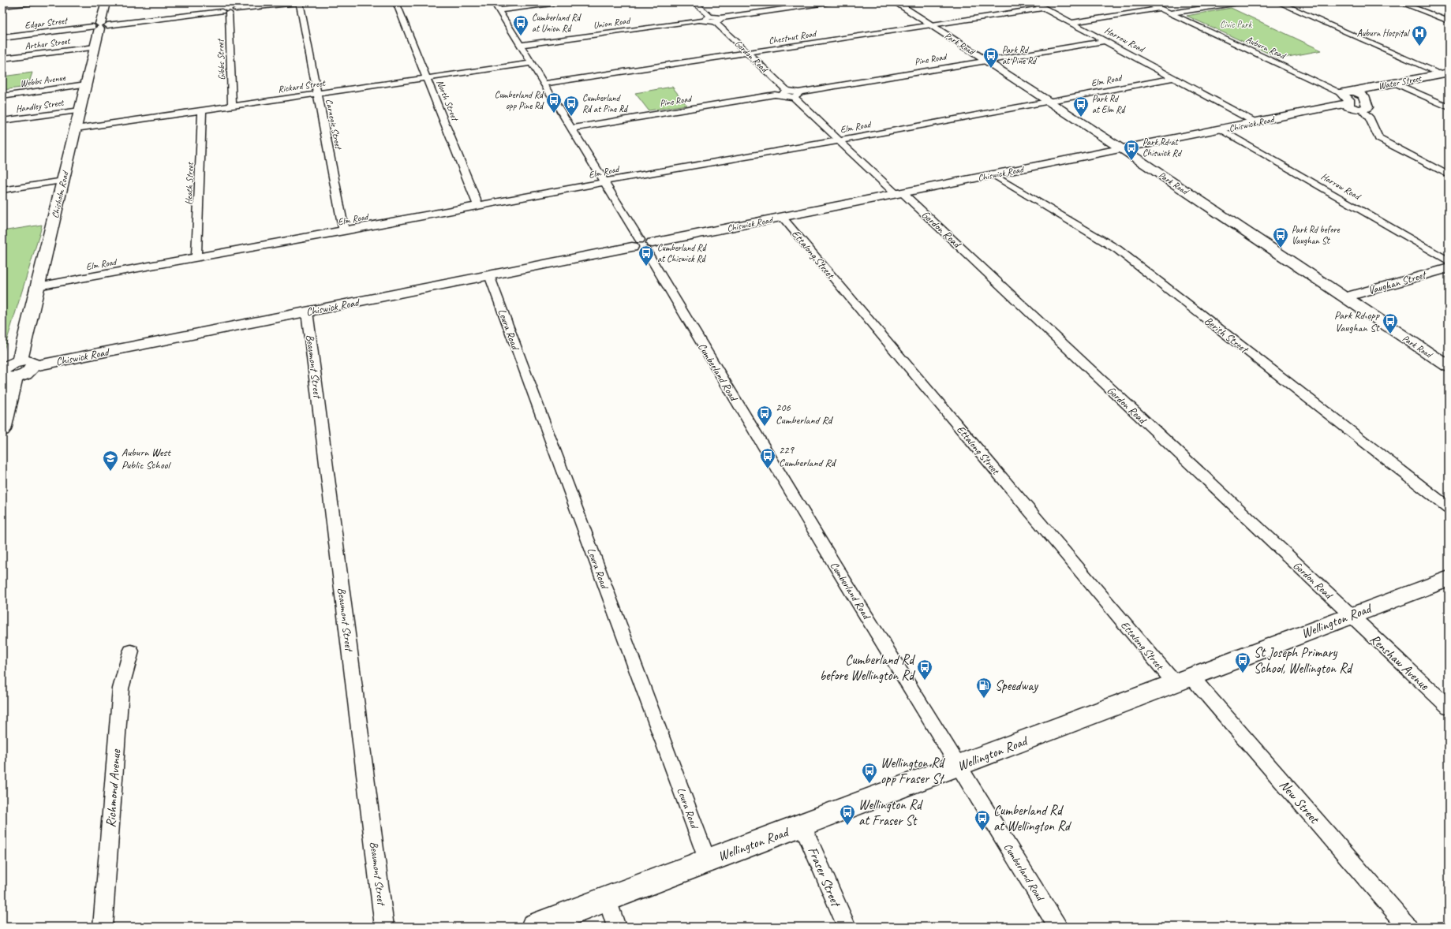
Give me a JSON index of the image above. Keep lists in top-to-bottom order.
{
  "streets": {
    "street": [
      "Edgar Street",
      "Union Road",
      "Chestnut Road",
      "Harrow Road",
      "Arthur Street",
      "Park Road",
      "Auburn Road",
      "Gordon Road",
      "Pine Road",
      "Gibbs Street",
      "Webbs Avenue",
      "Elm Road",
      "Water Street",
      "Rickard Street",
      "North Street",
      "Handley Street",
      "Carnegie Street",
      "Chiswick Road",
      "Heath Street",
      "Chisholm Road",
      "Ettalong Street",
      "Vaughan Street",
      "Leura Road",
      "Berith Street",
      "Beaumont Street",
      "Cumberland Road",
      "Wellington Road",
      "Renshaw Avenue",
      "Richmond Avenue",
      "New Street",
      "Fraser Street"
    ]
  },
  "crossings": [
    ["Edgar Street", "Gibbs Street"],
    ["Edgar Street", "Carnegie Street"],
    ["Edgar Street", "Chisholm Road"],
    ["Union Road", "Gordon Road"],
    ["Union Road", "Cumberland Road"],
    ["Chestnut Road", "Harrow Road"],
    ["Chestnut Road", "Park Road"],
    ["Chestnut Road", "Gordon Road"],
    ["Chestnut Road", "Cumberland Road"],
    ["Harrow Road", "Pine Road"],
    ["Harrow Road", "Elm Road"],
    ["Harrow Road", "Chiswick Road"],
    ["Arthur Street", "Chisholm Road"],
    ["Park Road", "Pine Road"],
    ["Park Road", "Elm Road"],
    ["Park Road", "Chiswick Road"],
    ["Park Road", "Vaughan Street"],
    ["Auburn Road", "Water Street"],
    ["Auburn Road", "Chiswick Road"],
    ["Gordon Road", "Pine Road"],
    ["Gordon Road", "Elm Road"],
    ["Gordon Road", "Chiswick Road"],
    ["Gordon Road", "Wellington Road"],
    ["Gordon Road", "Renshaw Avenue"],
    ["Pine Road", "Cumberland Road"],
    ["Gibbs Street", "Rickard Street"],
    ["Webbs Avenue", "Chisholm Road"],
    ["Elm Road", "North Street"],
    ["Elm Road", "Carnegie Street"],
    ["Elm Road", "Heath Street"],
    ["Elm Road", "Chisholm Road"],
    ["Elm Road", "Cumberland Road"],
    ["Water Street", "Chiswick Road"],
    ["Rickard Street", "North Street"],
    ["Rickard Street", "Carnegie Street"],
    ["Rickard Street", "Heath Street"],
    ["Rickard Street", "Chisholm Road"],
    ["Rickard Street", "Cumberland Road"],
    ["Handley Street", "Chisholm Road"],
    ["Chiswick Road", "Chisholm Road"],
    ["Chiswick Road", "Ettalong Street"],
    ["Chiswick Road", "Leura Road"],
    ["Chiswick Road", "Berith Street"],
    ["Chiswick Road", "Beaumont Street"],
    ["Chiswick Road", "Cumberland Road"],
    ["Ettalong Street", "Wellington Road"],
    ["Ettalong Street", "New Street"],
    ["Leura Road", "Wellington Road"],
    ["Cumberland Road", "Wellington Road"],
    ["Wellington Road", "Renshaw Avenue"],
    ["Wellington Road", "New Street"],
    ["Wellington Road", "Fraser Street"]
  ],
  "parks": ["Civic Park"],
  "places": {
    "bus stop": [
      "Cumberland Rd at Union Rd",
      "Park Rd at Pine Rd",
      "Cumberland Rd opp Pine Rd",
      "Cumberland Rd at Pine Rd",
      "Park Rd at Elm Rd",
      "Park Rd at Chiswick Rd",
      "Park Rd before Vaughan St",
      "Cumberland Rd at Chiswick Rd",
      "Park Rd opp Vaughan St",
      "206 Cumberland Rd",
      "229 Cumberland Rd",
      "St Joseph Primary School, Wellington Rd",
      "Cumberland Rd before Wellington Rd",
      "Wellington Rd opp Fraser St",
      "Wellington Rd at Fraser St",
      "Cumberland Rd at Wellington Rd"
    ],
    "hospital": ["Auburn Hospital"],
    "school or university": ["Auburn West Public School"],
    "fuel station": ["Speedway"]
  }
}
